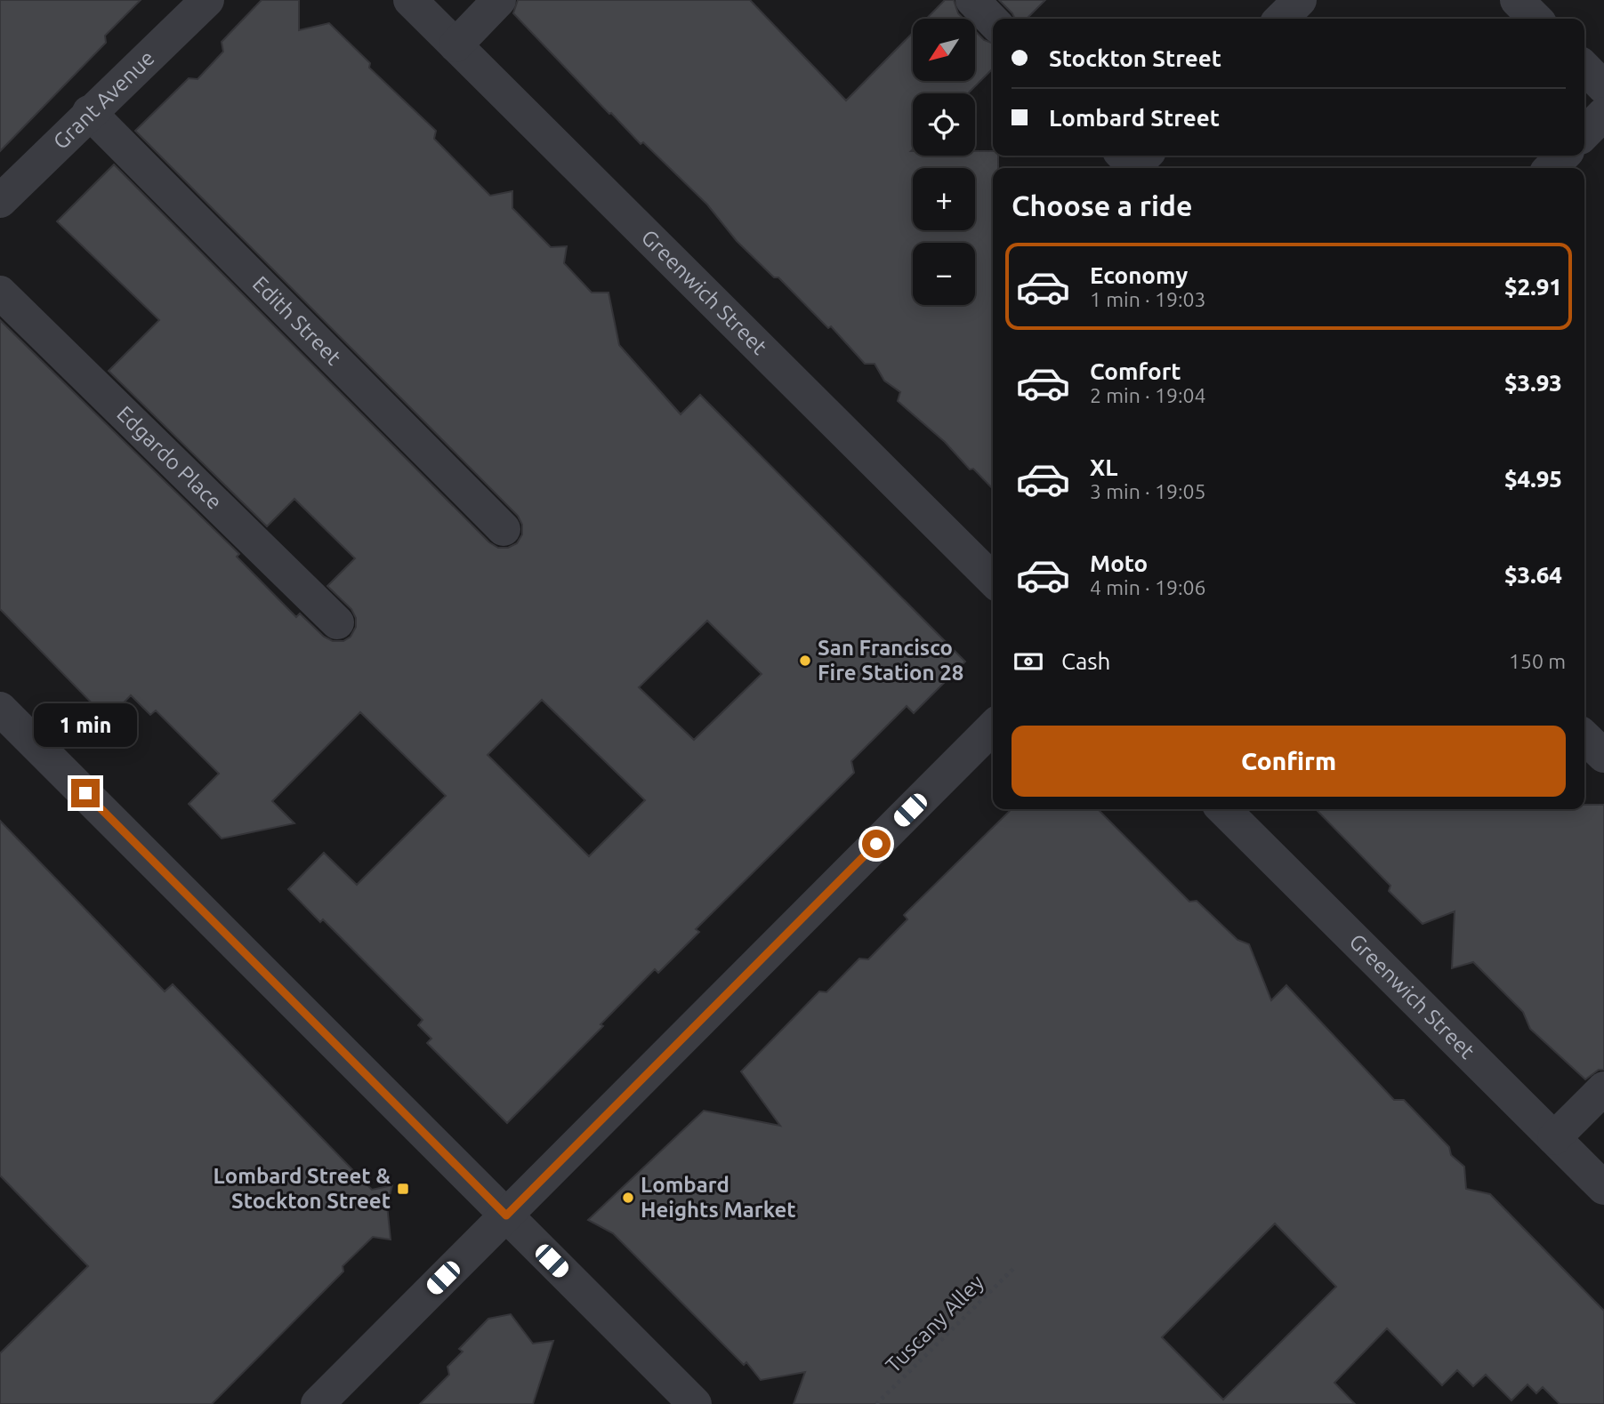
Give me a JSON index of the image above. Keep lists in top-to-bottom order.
{
  "streets": {
    "street": [
      "Grant Avenue",
      "Greenwich Street",
      "Edith Street",
      "Edgardo Place"
    ],
    "path": ["Tuscany Alley"]
  },
  "crossings": [
    ["Grant Avenue", "Edith Street"]
  ],
  "places": {
    "other": ["San Francisco Fire Station 28", "Lombard Heights Market"],
    "transit": ["Lombard Street & Stockton Street"]
  },
  "north": "bottom left",
  "page": {
    "map_buttons": ["+", "−"],
    "banner": ["Stockton Street", "Lombard Street"],
    "heading": "Choose a ride",
    "list": [
      {
        "name": "Economy",
        "note": "1 min · 19:03",
        "value": "$2.91"
      },
      {
        "name": "Comfort",
        "note": "2 min · 19:04",
        "value": "$3.93"
      },
      {
        "name": "XL",
        "note": "3 min · 19:05",
        "value": "$4.95"
      },
      {
        "name": "Moto",
        "note": "4 min · 19:06",
        "value": "$3.64"
      }
    ],
    "pay": ["Cash", "150 m"],
    "bubble": "1 min",
    "buttons": "Confirm"
  }
}
